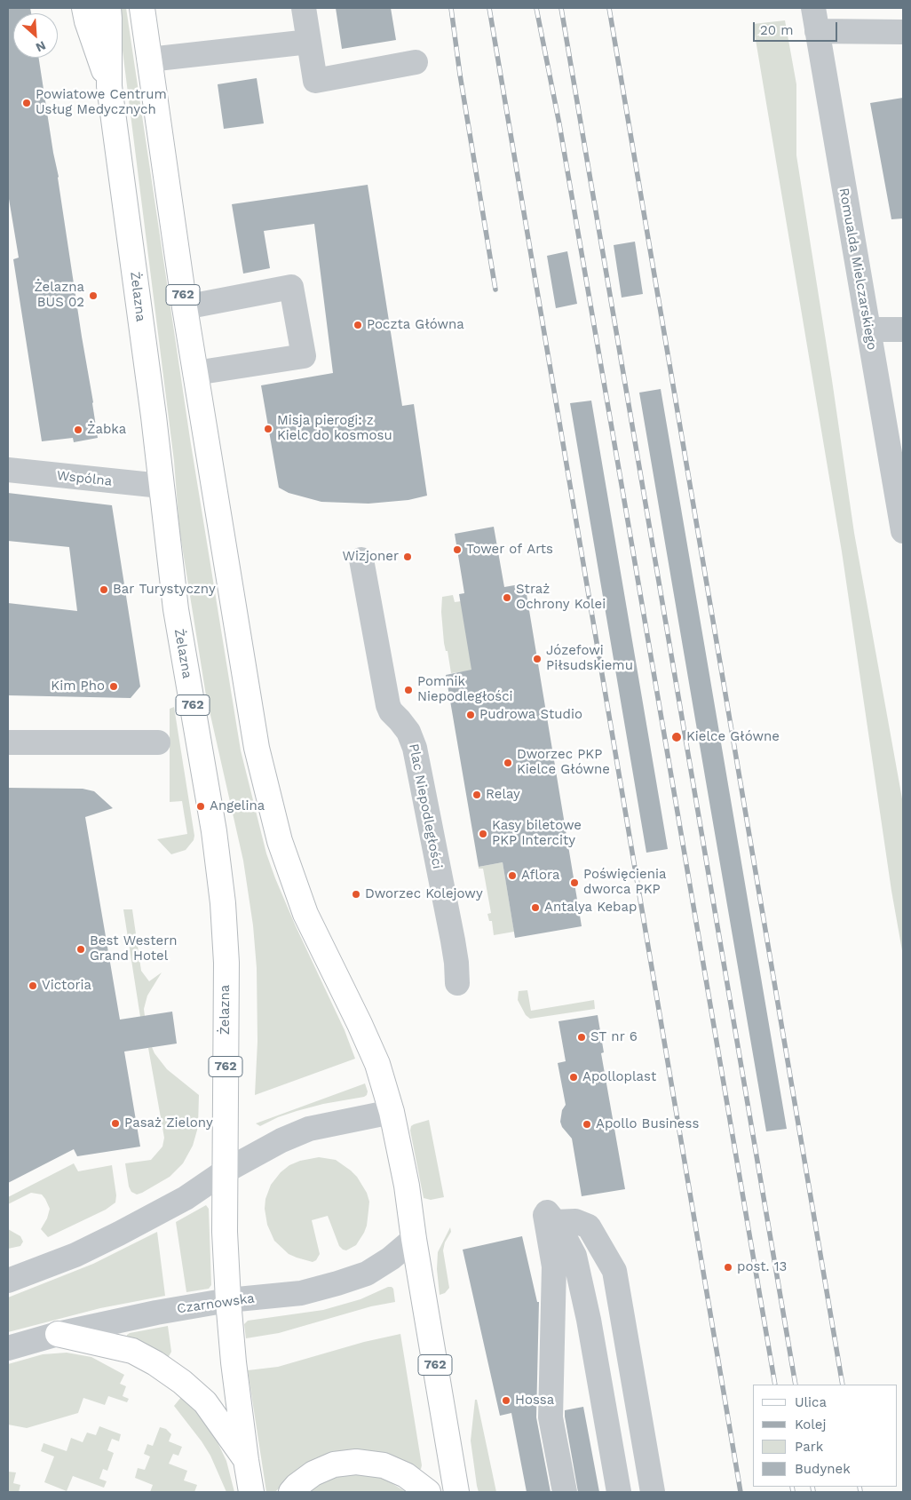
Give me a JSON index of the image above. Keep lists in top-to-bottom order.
{
  "streets": {
    "main road": ["762", "Żelazna"],
    "street": [
      "Romualda Mielczarskiego",
      "Wspólna",
      "Plac Niepodległości",
      "Czarnowska"
    ]
  },
  "crossings": [
    ["762", "Żelazna"],
    ["762", "Czarnowska"],
    ["Żelazna", "Wspólna"],
    ["Żelazna", "Czarnowska"]
  ],
  "places": [
    "Powiatowe Centrum Usług Medycznych",
    "Żelazna BUS 02",
    "Poczta Główna",
    "Misja pierogi: z Kielc do kosmosu",
    "Żabka",
    "Tower of Arts",
    "Wizjoner",
    "Bar Turystyczny",
    "Straż Ochrony Kolei",
    "Józefowi Piłsudskiemu",
    "Kim Pho",
    "Pomnik Niepodległości",
    "Pudrowa Studio",
    "Kielce Główne",
    "Dworzec PKP Kielce Główne",
    "Relay",
    "Angelina",
    "Kasy biletowe PKP Intercity",
    "Aflora",
    "Poświęcienia dworca PKP",
    "Dworzec Kolejowy",
    "Antalya Kebap",
    "Best Western Grand Hotel",
    "Victoria",
    "ST nr 6",
    "Apolloplast",
    "Pasaż Zielony",
    "Apollo Business",
    "post. 13",
    "Hossa"
  ],
  "legend": [
    "Ulica",
    "Kolej",
    "Park",
    "Budynek"
  ],
  "scale_bar": "20 m",
  "north": "bottom right"
}
